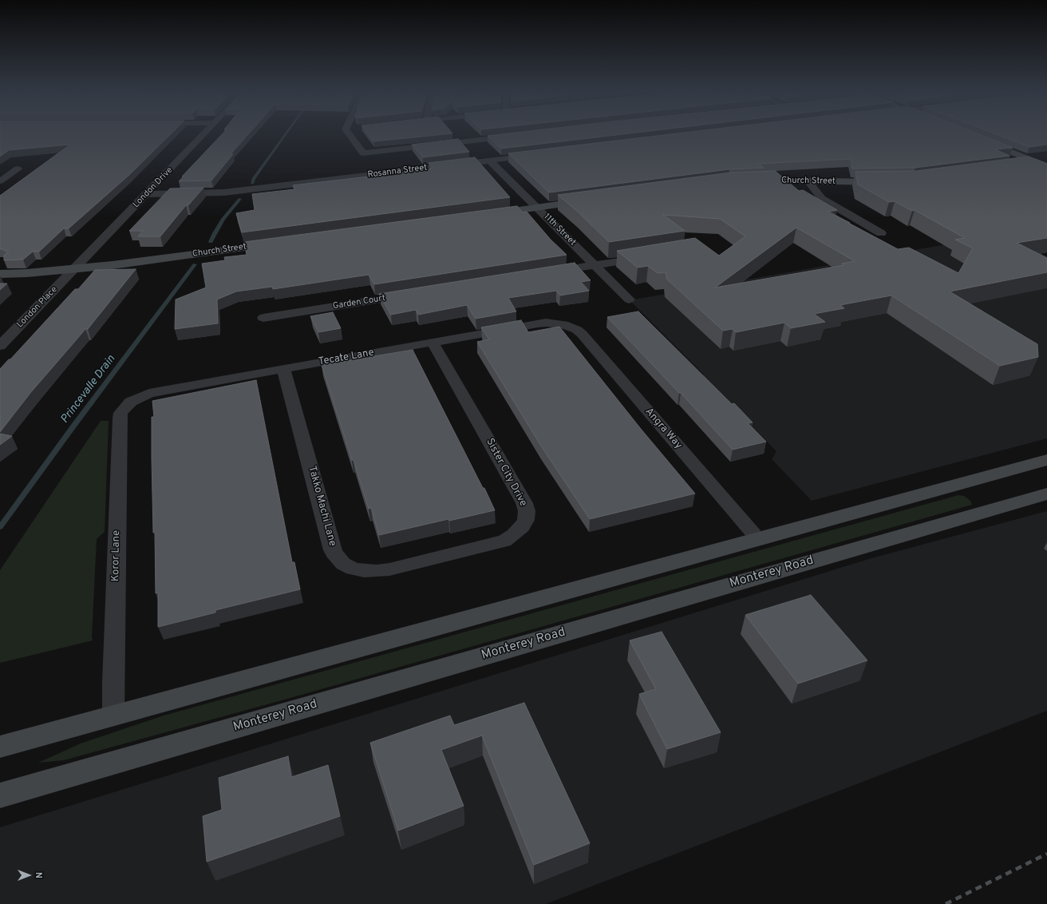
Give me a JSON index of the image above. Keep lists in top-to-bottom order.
{
  "streets": {
    "main road": ["Church Street", "Monterey Road"],
    "street": [
      "Rosanna Street",
      "London Drive",
      "11th Street",
      "Garden Court",
      "London Place",
      "Tecate Lane",
      "Angra Way",
      "Sister City Drive",
      "Takko Machi Lane",
      "Koror Lane"
    ]
  },
  "crossings": [
    ["Rosanna Street", "London Drive"],
    ["Rosanna Street", "11th Street"],
    ["Church Street", "London Drive"],
    ["Church Street", "London Place"],
    ["London Drive", "London Place"],
    ["Tecate Lane", "Angra Way"],
    ["Tecate Lane", "Sister City Drive"],
    ["Tecate Lane", "Takko Machi Lane"],
    ["Tecate Lane", "Koror Lane"],
    ["Sister City Drive", "Takko Machi Lane"]
  ],
  "water": ["Princevalle Drain"],
  "north": "right"
}
